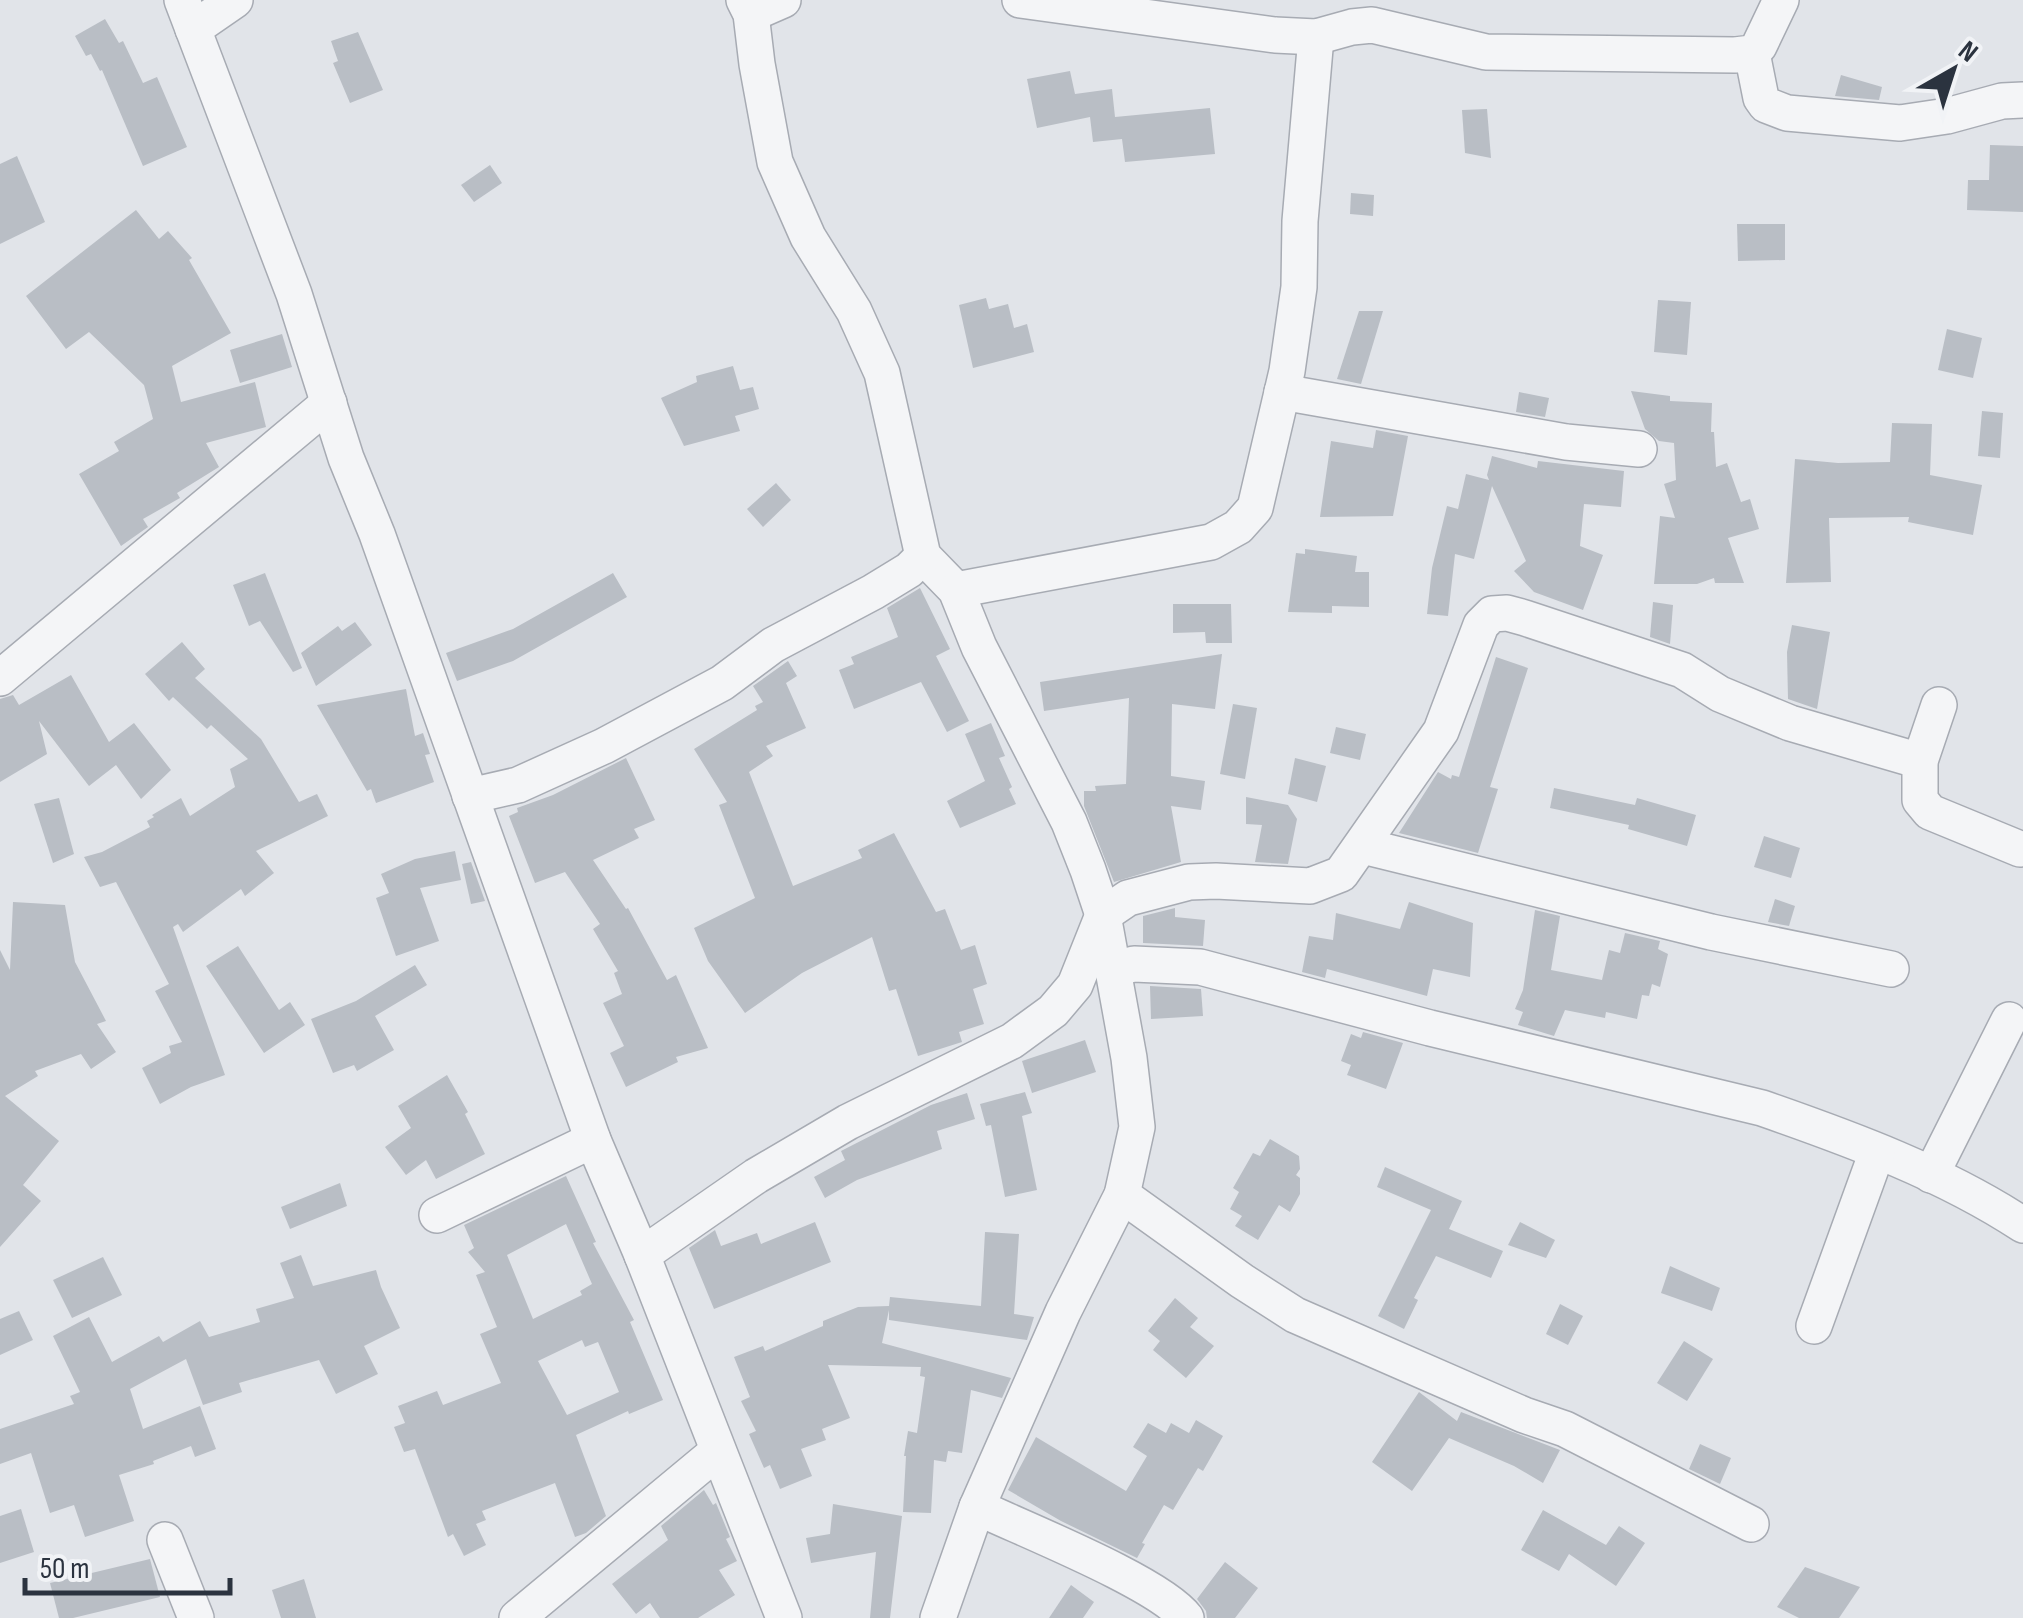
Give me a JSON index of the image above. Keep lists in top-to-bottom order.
{
  "scale_bar": "50 m",
  "north": "top right"
}
